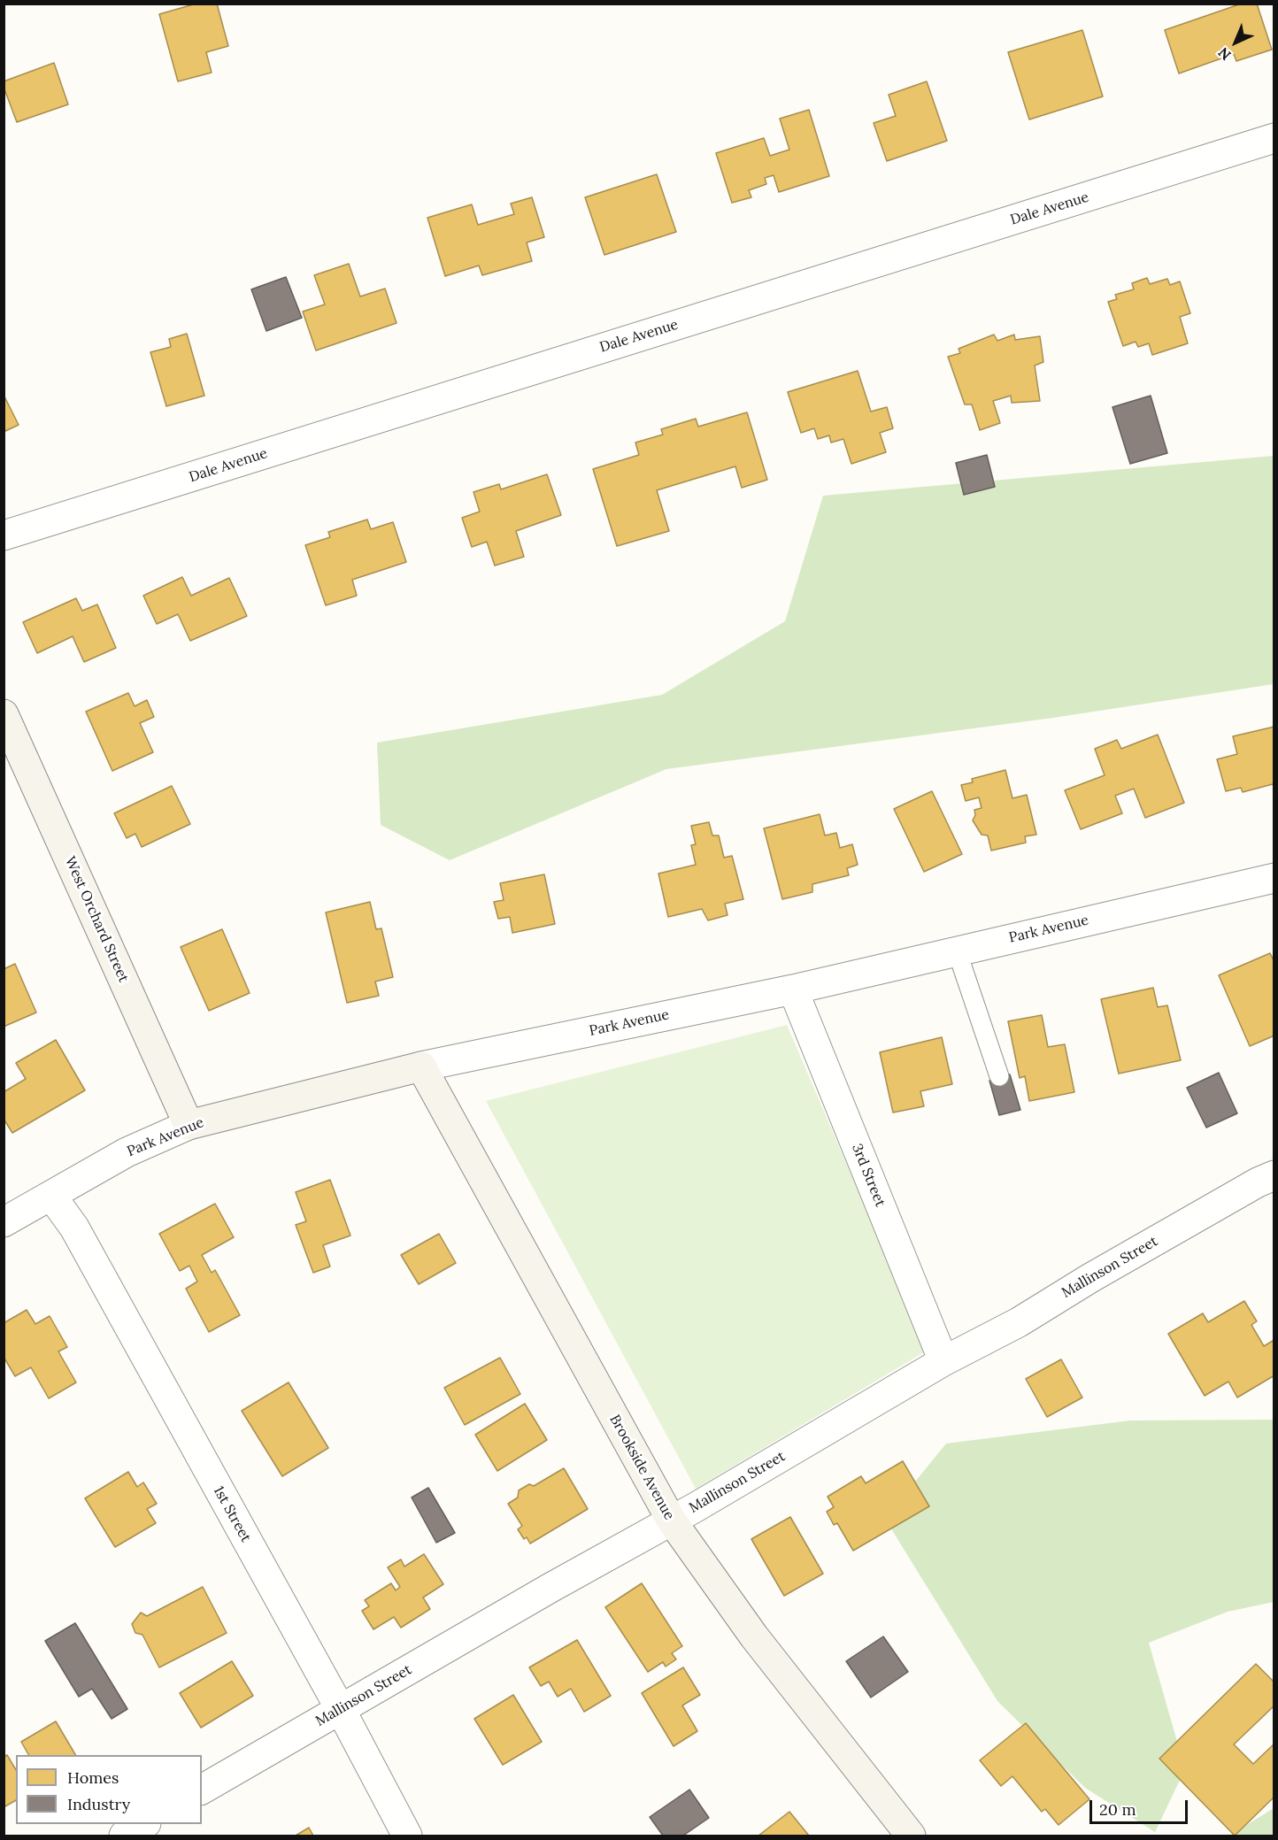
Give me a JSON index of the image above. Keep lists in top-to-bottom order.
{
  "streets": {
    "main road": ["West Orchard Street", "Park Avenue", "Brookside Avenue"],
    "street": [
      "Dale Avenue",
      "3rd Street",
      "Mallinson Street",
      "1st Street"
    ]
  },
  "crossings": [
    ["West Orchard Street", "Park Avenue"],
    ["Park Avenue", "3rd Street"],
    ["Park Avenue", "Brookside Avenue"],
    ["Park Avenue", "1st Street"],
    ["3rd Street", "Mallinson Street"],
    ["Mallinson Street", "Brookside Avenue"],
    ["Mallinson Street", "1st Street"]
  ],
  "legend": ["Homes", "Industry"],
  "scale_bar": "20 m",
  "north": "bottom left"
}
